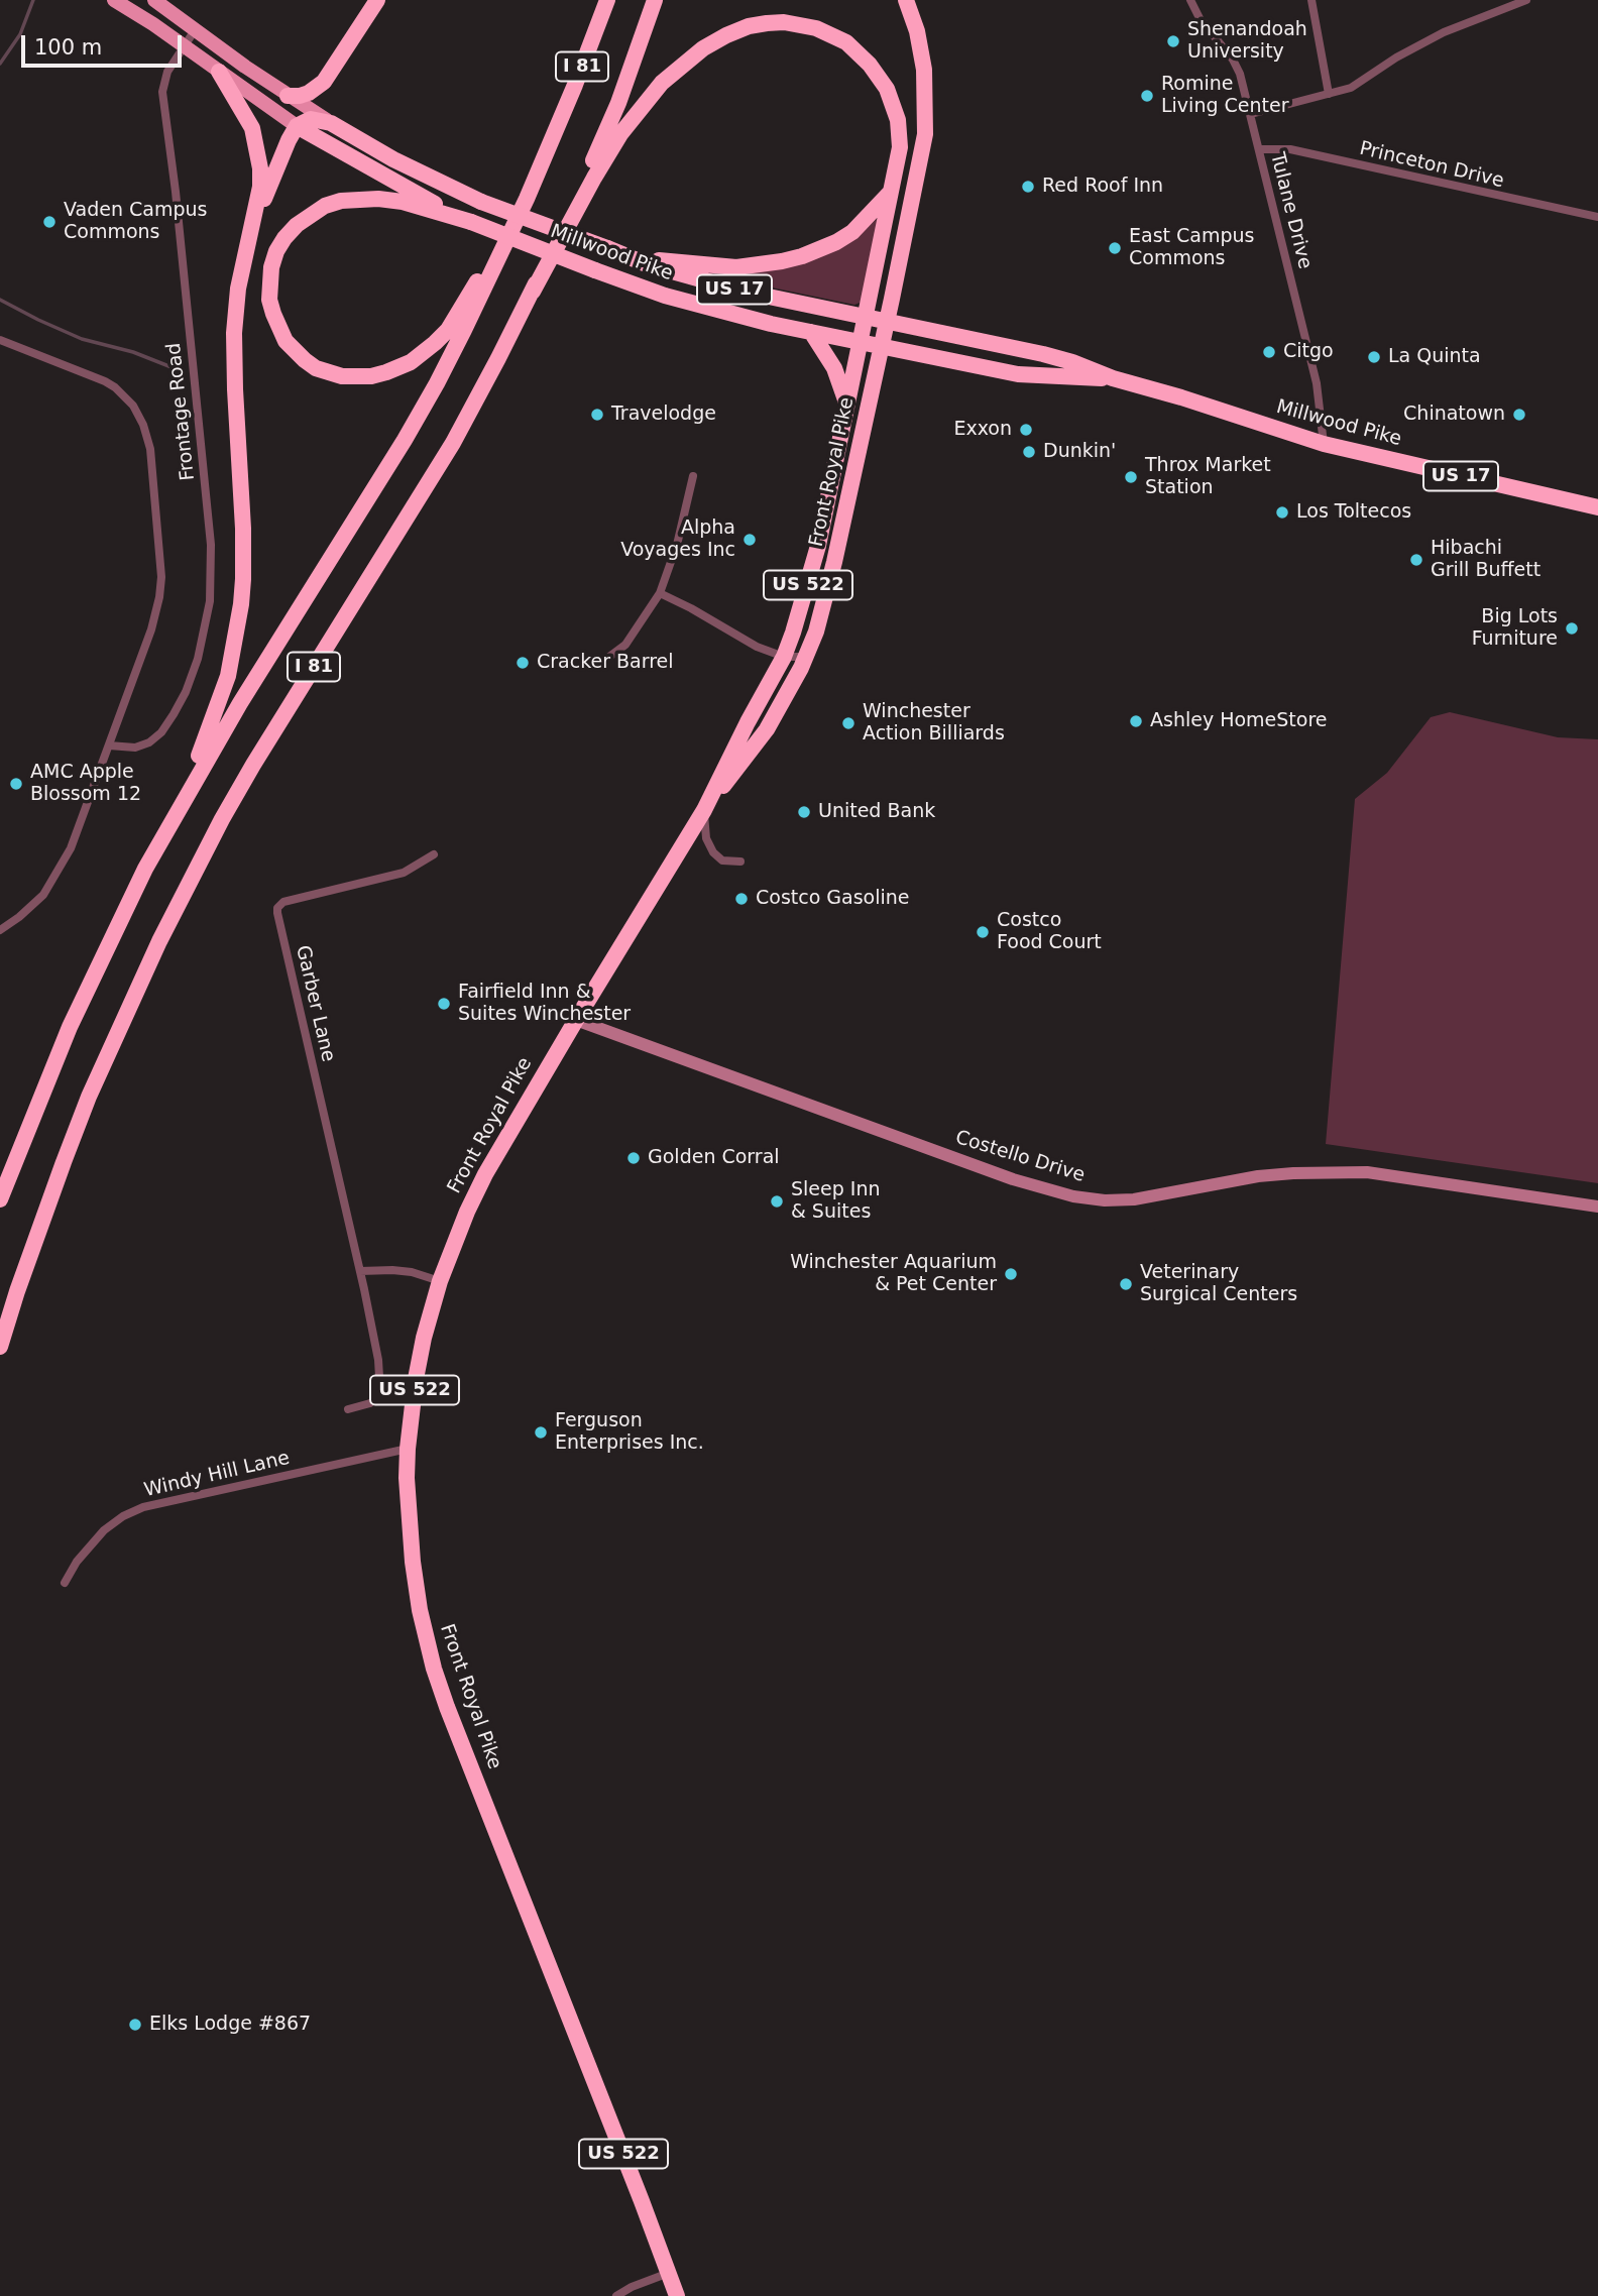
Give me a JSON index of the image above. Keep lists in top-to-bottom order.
{
  "streets": {
    "highway": [
      "I 81",
      "Millwood Pike",
      "US 17",
      "Front Royal Pike",
      "US 522"
    ],
    "street": [
      "Princeton Drive",
      "Tulane Drive",
      "Frontage Road",
      "Garber Lane",
      "Costello Drive",
      "Windy Hill Lane"
    ]
  },
  "crossings": [
    ["I 81", "Front Royal Pike"],
    ["Princeton Drive", "Tulane Drive"],
    ["Tulane Drive", "Millwood Pike"],
    ["Millwood Pike", "US 17"],
    ["Millwood Pike", "Frontage Road"],
    ["Millwood Pike", "Front Royal Pike"],
    ["US 17", "Frontage Road"],
    ["Front Royal Pike", "Costello Drive"],
    ["Front Royal Pike", "Windy Hill Lane"]
  ],
  "places": [
    "Shenandoah University",
    "Romine Living Center",
    "Red Roof Inn",
    "Vaden Campus Commons",
    "East Campus Commons",
    "Citgo",
    "La Quinta",
    "Travelodge",
    "Chinatown",
    "Exxon",
    "Dunkin'",
    "Throx Market Station",
    "Los Toltecos",
    "Alpha Voyages Inc",
    "Hibachi Grill Buffett",
    "Big Lots Furniture",
    "Cracker Barrel",
    "Ashley HomeStore",
    "Winchester Action Billiards",
    "AMC Apple Blossom 12",
    "United Bank",
    "Costco Gasoline",
    "Costco Food Court",
    "Fairfield Inn & Suites Winchester",
    "Golden Corral",
    "Sleep Inn & Suites",
    "Winchester Aquarium & Pet Center",
    "Veterinary Surgical Centers",
    "Ferguson Enterprises Inc.",
    "Elks Lodge #867"
  ],
  "scale_bar": "100 m"
}
